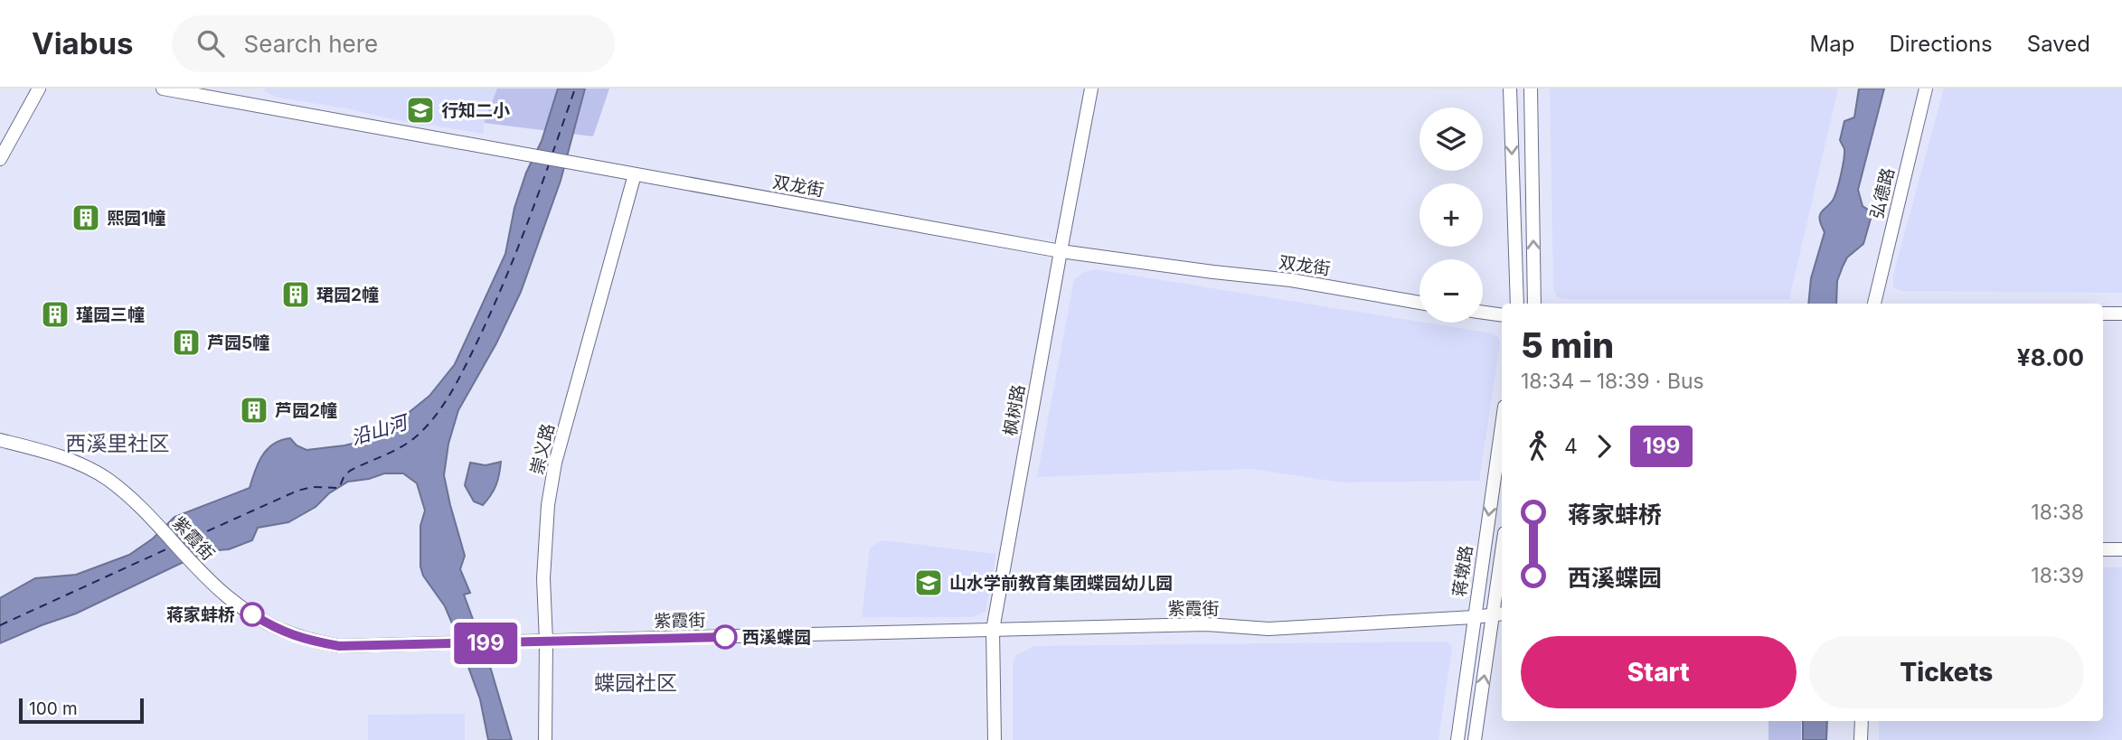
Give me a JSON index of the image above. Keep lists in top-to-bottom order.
{
  "streets": {
    "street": [
      "双龙街",
      "弘德路",
      "枫树路",
      "崇义路",
      "紫霞街",
      "蒋墩路"
    ]
  },
  "crossings": [
    ["双龙街", "枫树路"],
    ["双龙街", "崇义路"],
    ["枫树路", "紫霞街"],
    ["崇义路", "紫霞街"],
    ["紫霞街", "蒋墩路"]
  ],
  "districts": ["西溪里社区", "蝶园社区"],
  "water": ["沿山河"],
  "places": {
    "school or university": ["行知二小", "山水学前教育集团蝶园幼儿园"],
    "building": [
      "熙园1幢",
      "珺园2幢",
      "瑾园三幢",
      "芦园5幢",
      "芦园2幢"
    ],
    "other": ["蒋家蚌桥", "西溪蝶园"]
  },
  "lines": ["bus line 199"],
  "scale_bar": "100 m",
  "page": {
    "header": "Viabus",
    "search": "Search here",
    "nav": ["Map", "Directions", "Saved"],
    "on_map": "199",
    "map_buttons": ["+", "−"],
    "heading": ["5 min", "18:34 – 18:39 · Bus", "¥8.00"],
    "legs": ["4", "199"],
    "list": [
      {
        "name": "蒋家蚌桥",
        "value": "18:38"
      },
      {
        "name": "西溪蝶园",
        "value": "18:39"
      }
    ],
    "buttons": ["Start", "Tickets"],
    "scale": "100 m"
  }
}
